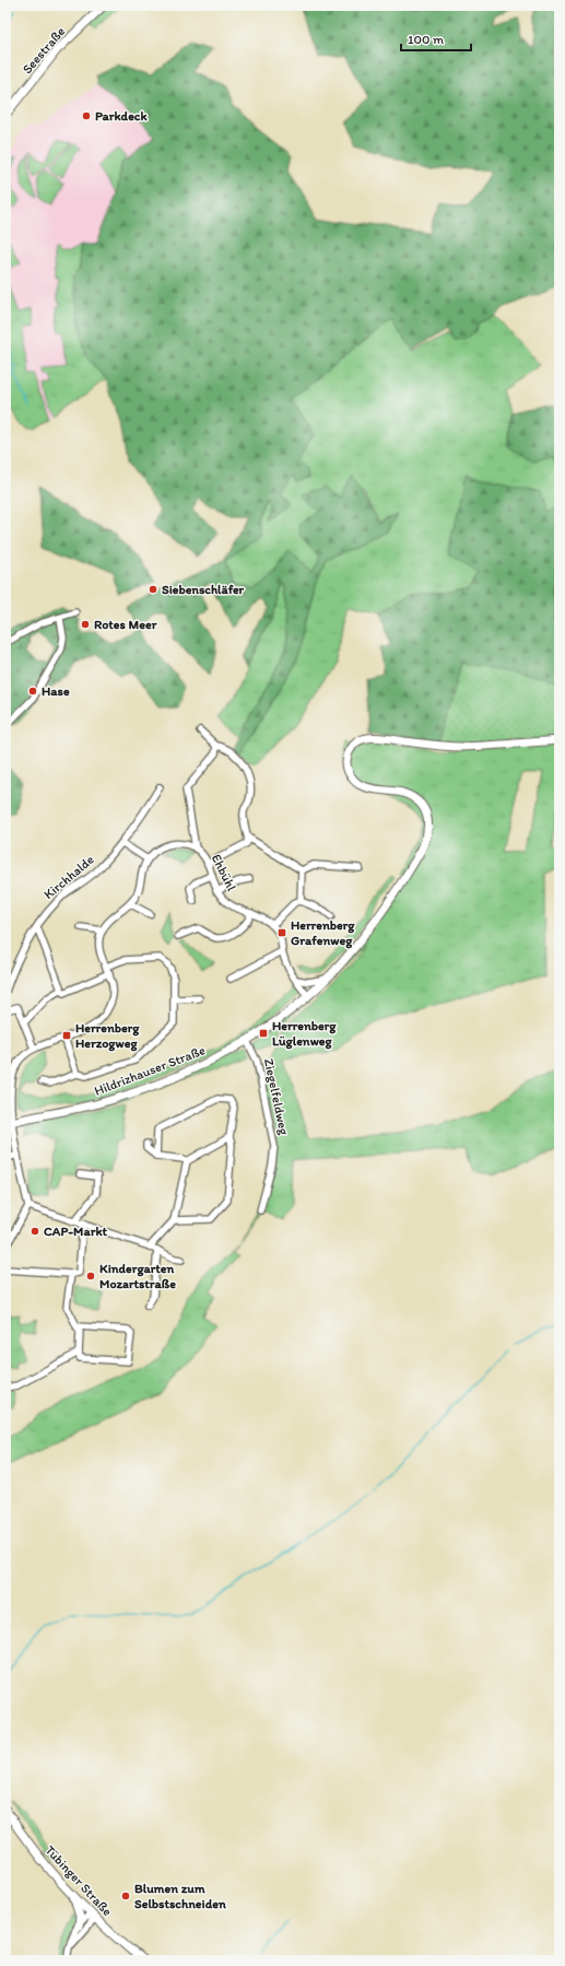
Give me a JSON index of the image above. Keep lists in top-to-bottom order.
{
  "streets": {
    "main road": ["Seestraße", "Hildrizhauser Straße", "Tübinger Straße"],
    "street": ["Ehbühl", "Kirchhalde", "Ziegelfeldweg"]
  },
  "crossings": [
    ["Hildrizhauser Straße", "Ziegelfeldweg"]
  ],
  "places": {
    "other": [
      "Parkdeck",
      "Siebenschläfer",
      "Rotes Meer",
      "Hase",
      "CAP-Markt",
      "Kindergarten Mozartstraße",
      "Blumen zum Selbstschneiden"
    ],
    "transit": ["Herrenberg Grafenweg", "Herrenberg Lüglenweg", "Herrenberg Herzogweg"]
  },
  "scale_bar": "100 m"
}
